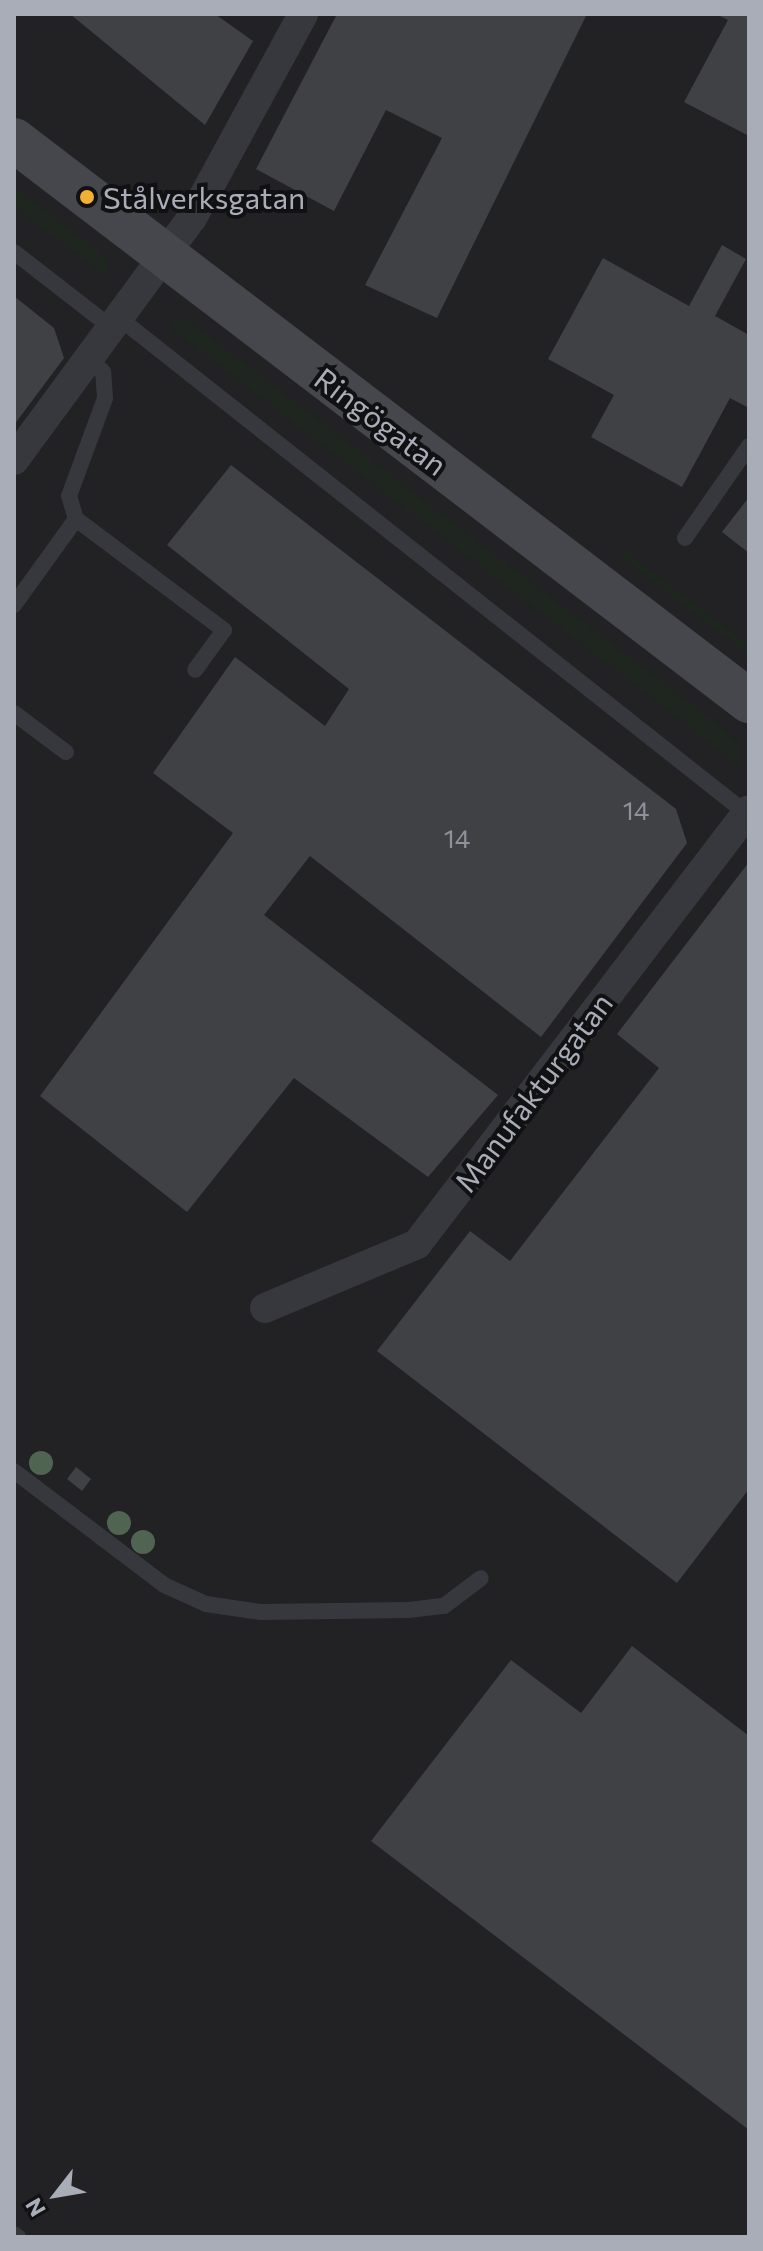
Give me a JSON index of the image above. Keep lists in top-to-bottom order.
{
  "streets": {
    "street": ["Ringögatan", "Manufakturgatan"]
  },
  "places": ["Stålverksgatan"],
  "house_numbers": ["14", "14"],
  "north": "bottom left"
}
